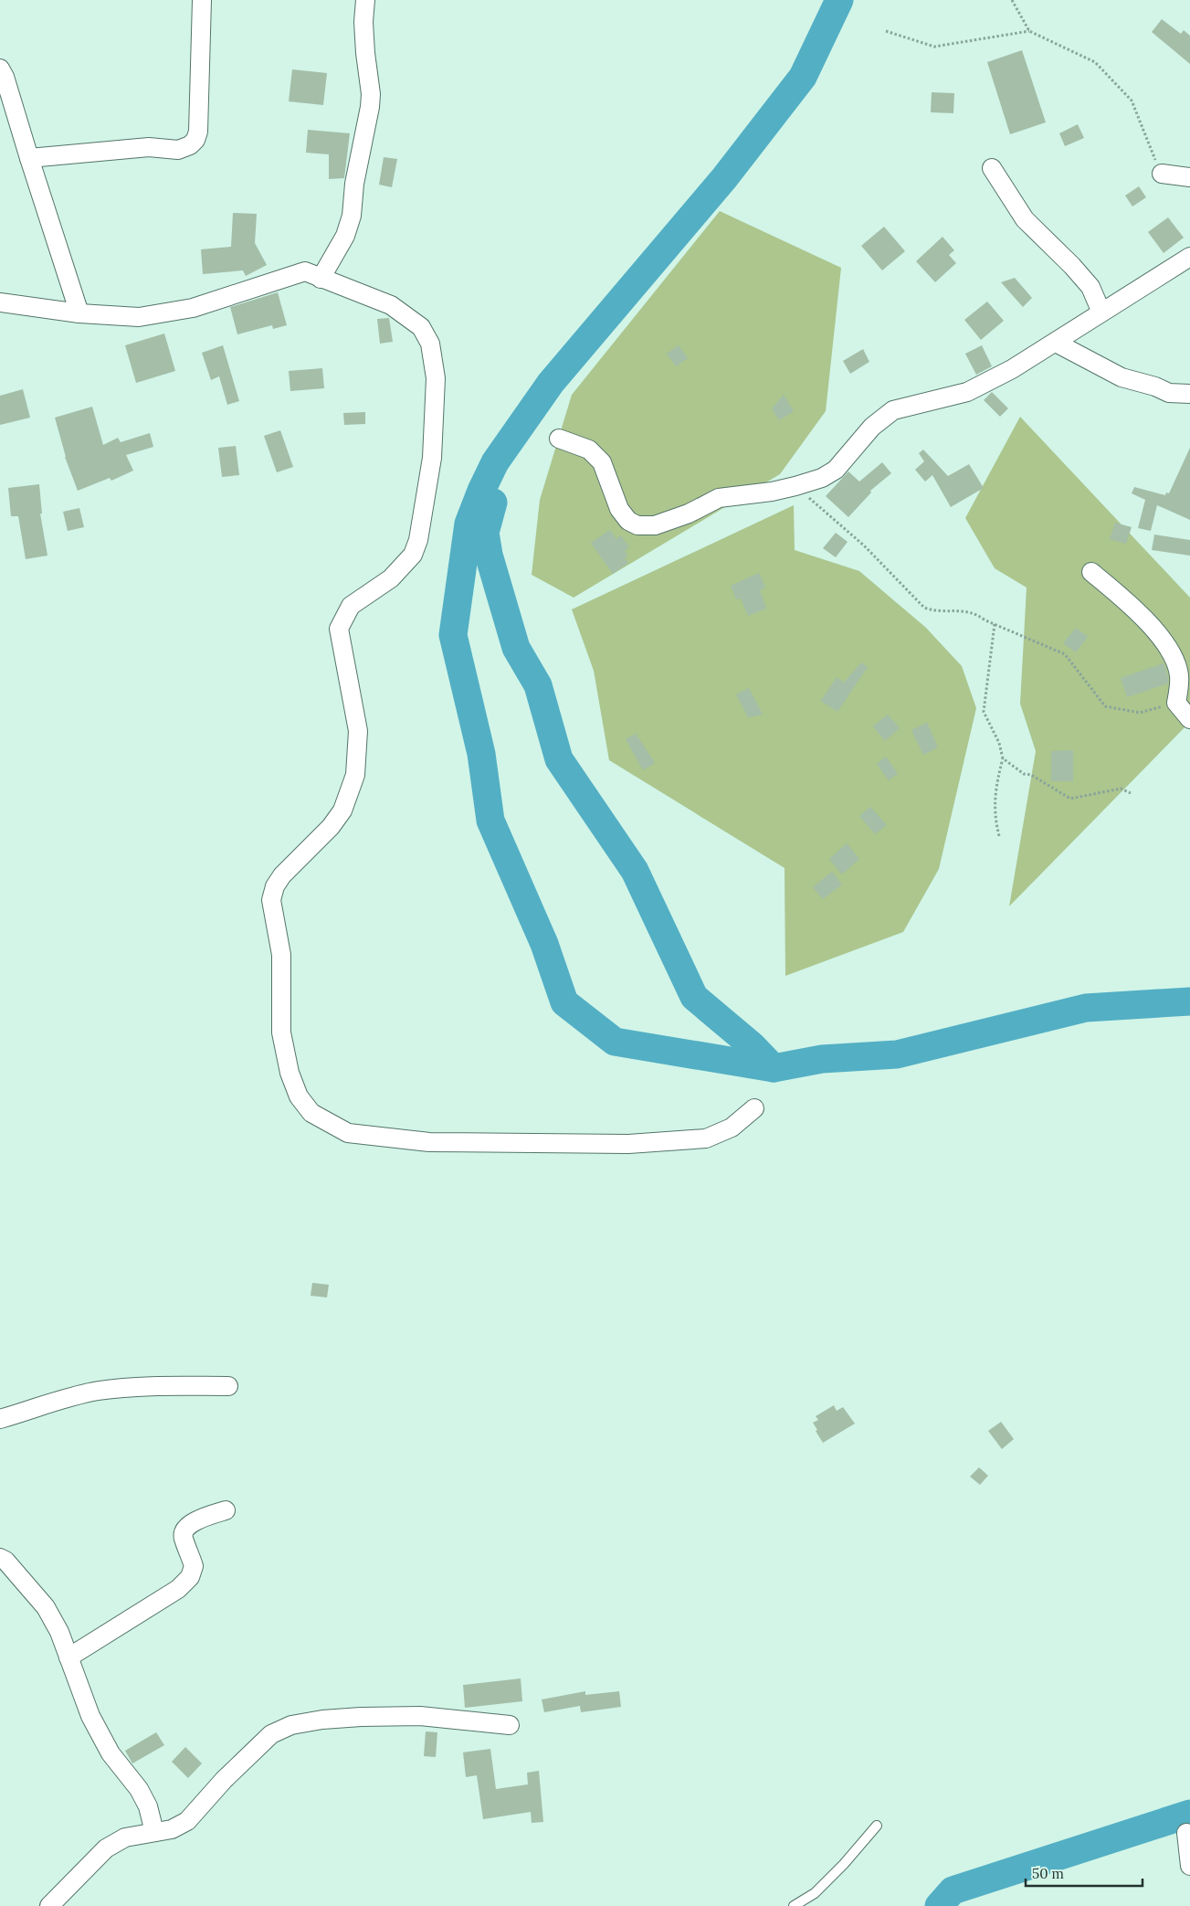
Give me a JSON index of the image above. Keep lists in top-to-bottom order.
{
  "scale_bar": "50 m"
}
